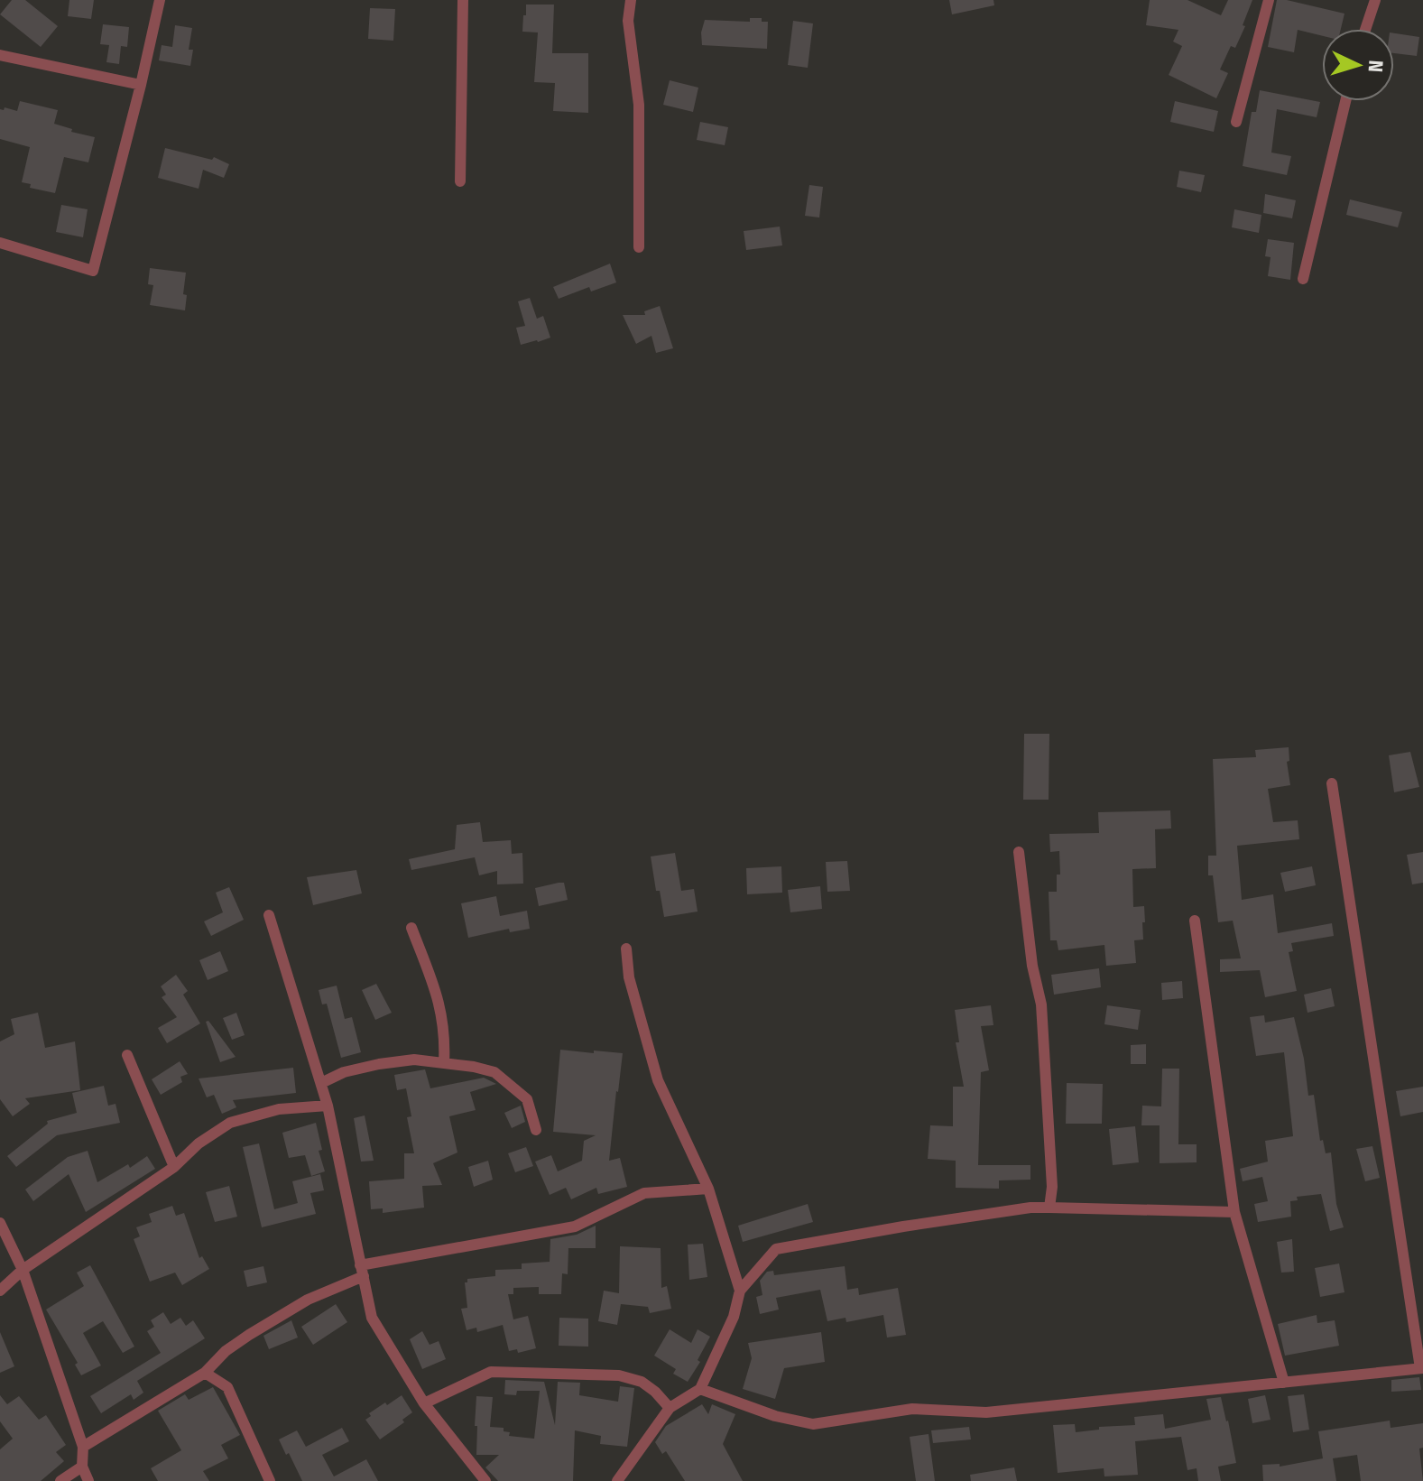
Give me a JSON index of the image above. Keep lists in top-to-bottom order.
{
  "north": "right"
}
